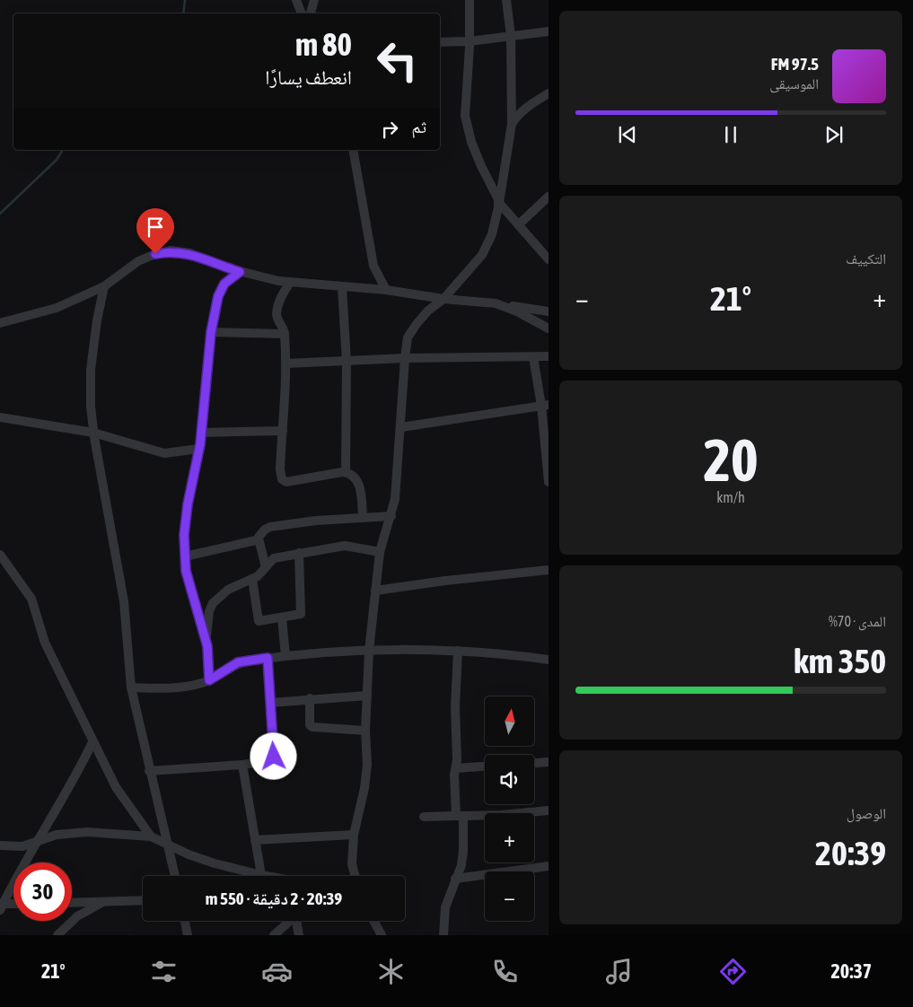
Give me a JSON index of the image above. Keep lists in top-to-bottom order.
{
  "north": "top",
  "page": {
    "turn": ["80 m", "انعطف يسارًا"],
    "song": ["97.5 FM", "الموسيقى"],
    "then": "ثم",
    "tile": [
      "التكييف",
      ["20", "km/h"],
      ["المدى · 70%", "350 km"],
      ["الوصول", "20:39"]
    ],
    "heat": ["−", "21°", "+"],
    "map_buttons": ["+", "−"],
    "limit": "30",
    "trip": "20:39 · 2 دقيقة · 550 m",
    "tabs": ["20:37", "21°"]
  }
}
